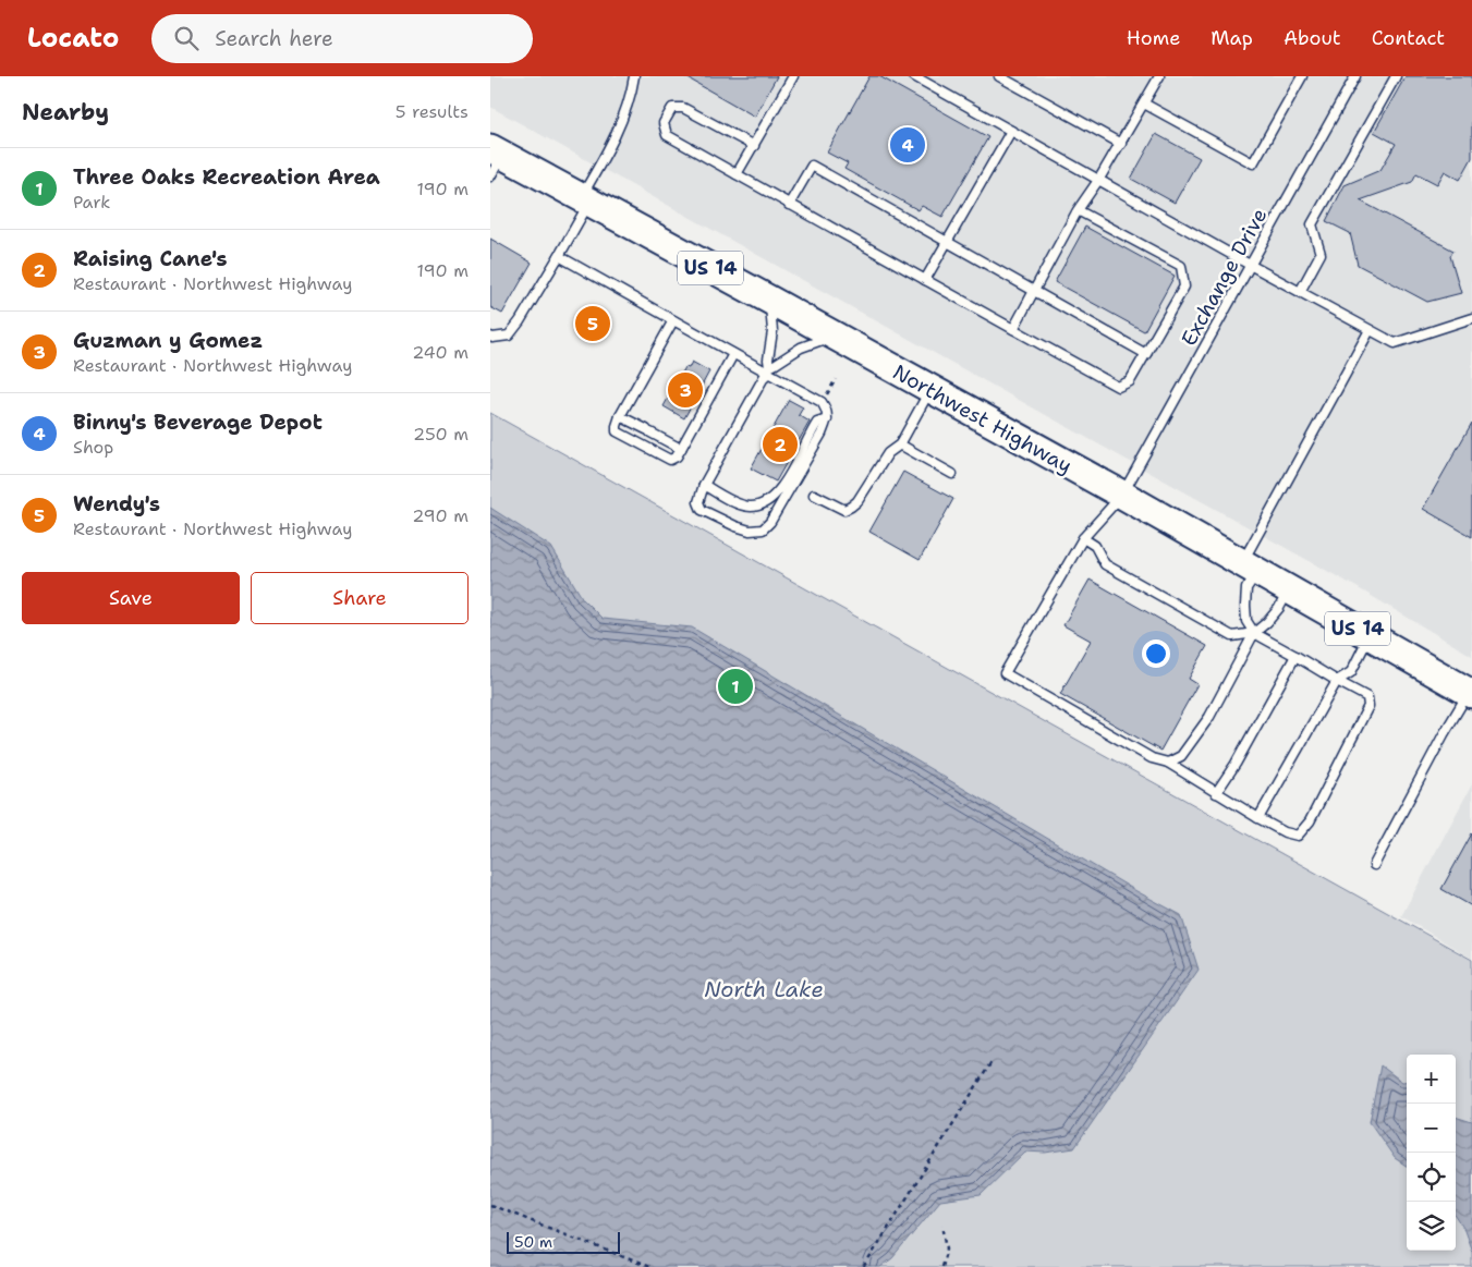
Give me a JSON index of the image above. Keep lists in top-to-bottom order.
{
  "streets": {
    "main road": ["US 14", "Northwest Highway"],
    "lane": ["Exchange Drive"]
  },
  "crossings": [
    ["Exchange Drive", "Northwest Highway"]
  ],
  "water": ["North Lake"],
  "scale_bar": "50 m",
  "page": {
    "header": "Locato",
    "search": "Search here",
    "nav": [
      "Home",
      "Map",
      "About",
      "Contact"
    ],
    "heading": ["Nearby", "5 results"],
    "pins": [
      "4",
      "5",
      "3",
      "2",
      "1"
    ],
    "list": [
      {
        "mark": "1",
        "name": "Three Oaks Recreation Area",
        "note": "Park",
        "value": "190 m"
      },
      {
        "mark": "2",
        "name": "Raising Cane's",
        "note": "Restaurant · Northwest Highway",
        "value": "190 m"
      },
      {
        "mark": "3",
        "name": "Guzman y Gomez",
        "note": "Restaurant · Northwest Highway",
        "value": "240 m"
      },
      {
        "mark": "4",
        "name": "Binny's Beverage Depot",
        "note": "Shop",
        "value": "250 m"
      },
      {
        "mark": "5",
        "name": "Wendy's",
        "note": "Restaurant · Northwest Highway",
        "value": "290 m"
      }
    ],
    "buttons": ["Save", "Share"],
    "map_buttons": ["+", "−"],
    "scale": "50 m"
  }
}
